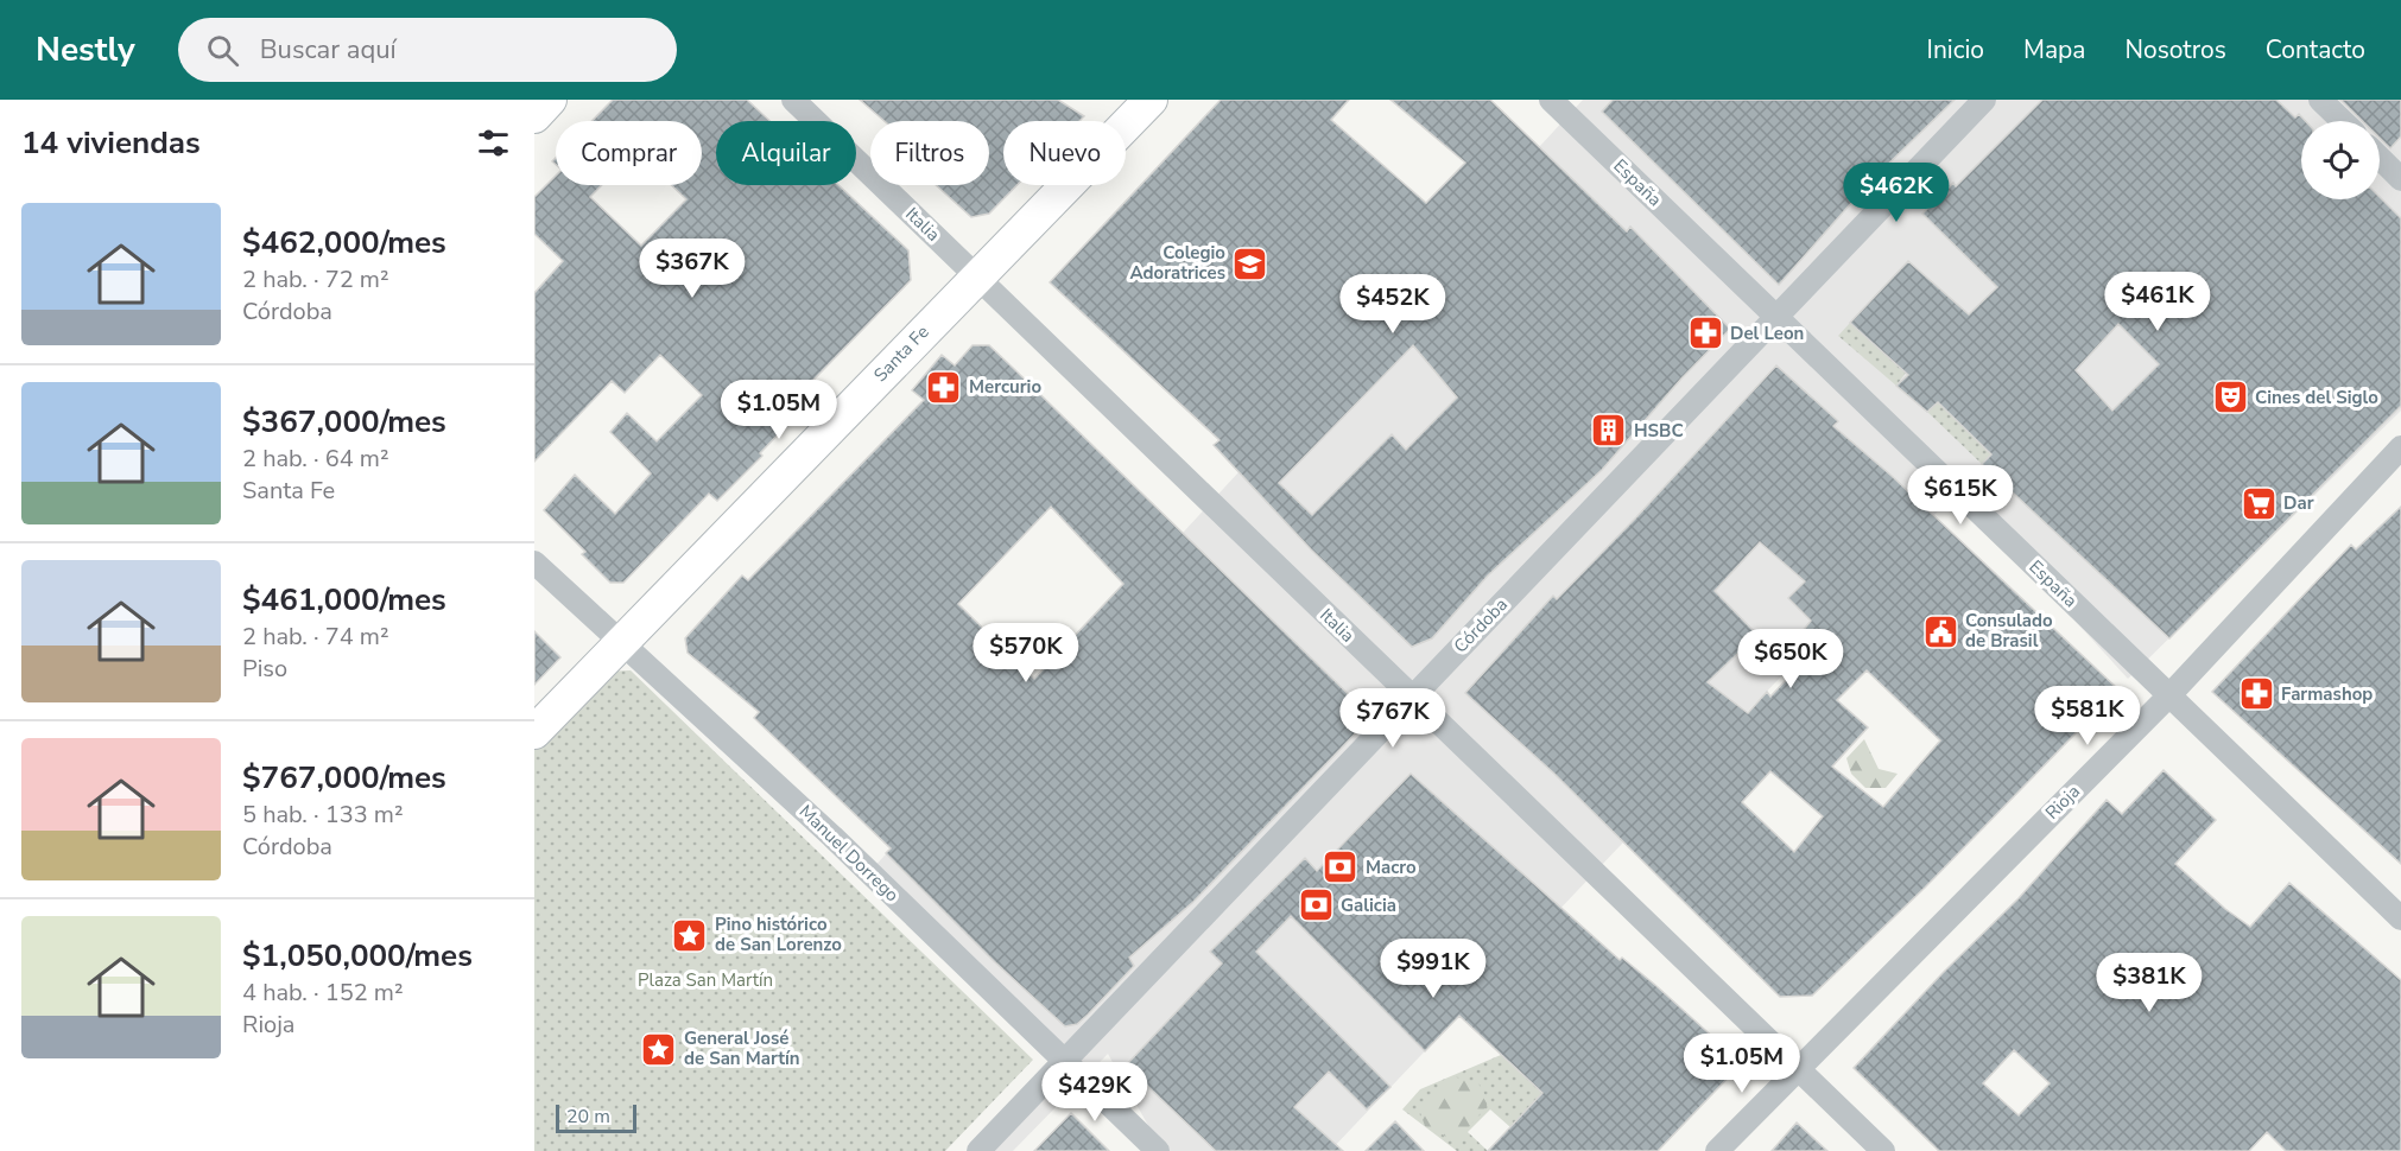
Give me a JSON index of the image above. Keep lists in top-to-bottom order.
{
  "streets": {
    "main road": ["Santa Fe"],
    "street": [
      "España",
      "Italia",
      "Córdoba",
      "Rioja",
      "Manuel Dorrego"
    ]
  },
  "crossings": [
    ["España", "Córdoba"],
    ["España", "Rioja"],
    ["Italia", "Santa Fe"],
    ["Italia", "Córdoba"],
    ["Italia", "Rioja"],
    ["Santa Fe", "Manuel Dorrego"],
    ["Córdoba", "Manuel Dorrego"]
  ],
  "parks": ["Plaza San Martín"],
  "places": {
    "school or university": ["Colegio Adoratrices"],
    "pharmacy": ["Del Leon", "Mercurio", "Farmashop"],
    "theatre": ["Cines del Siglo"],
    "building": ["HSBC"],
    "supermarket": ["Dar"],
    "public building": ["Consulado de Brasil"],
    "bank": ["Macro", "Galicia"],
    "place": ["Pino histórico de San Lorenzo", "General José de San Martín"]
  },
  "scale_bar": "20 m",
  "page": {
    "header": "Nestly",
    "search": "Buscar aquí",
    "nav": [
      "Inicio",
      "Mapa",
      "Nosotros",
      "Contacto"
    ],
    "heading": "14 viviendas",
    "chip": [
      "Comprar",
      "Alquilar",
      "Filtros",
      "Nuevo"
    ],
    "price": [
      "$462K",
      "$367K",
      "$461K",
      "$452K",
      "$1.05M",
      "$615K",
      "$570K",
      "$650K",
      "$581K",
      "$767K",
      "$991K",
      "$381K",
      "$1.05M",
      "$429K"
    ],
    "list": [
      {
        "name": "$462,000/mes",
        "note": "2 hab. · 72 m² · Córdoba"
      },
      {
        "name": "$367,000/mes",
        "note": "2 hab. · 64 m² · Santa Fe"
      },
      {
        "name": "$461,000/mes",
        "note": "2 hab. · 74 m² · Piso"
      },
      {
        "name": "$767,000/mes",
        "note": "5 hab. · 133 m² · Córdoba"
      },
      {
        "name": "$1,050,000/mes",
        "note": "4 hab. · 152 m² · Rioja"
      }
    ],
    "scale": "20 m"
  }
}
